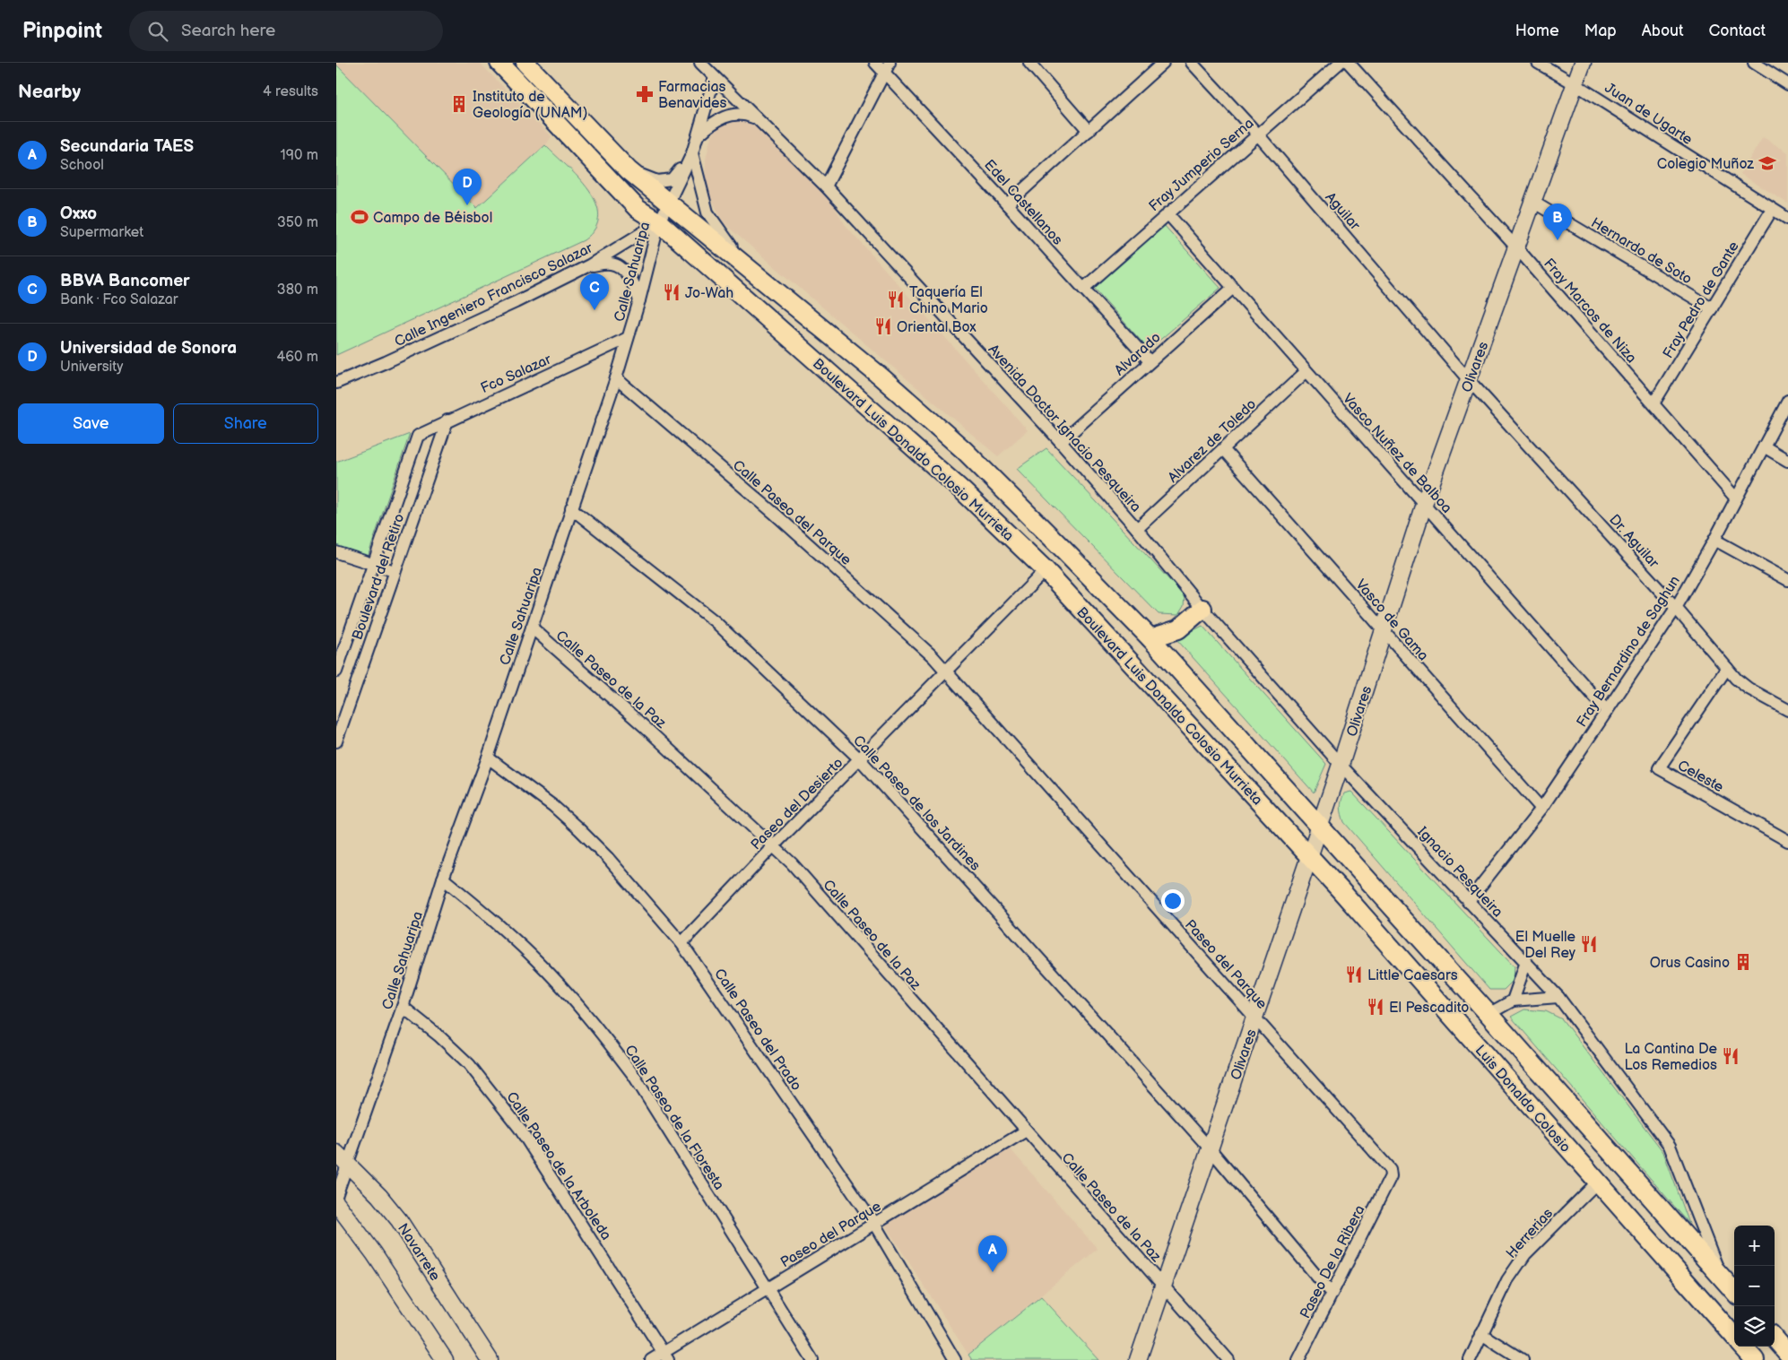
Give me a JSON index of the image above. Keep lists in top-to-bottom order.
{
  "streets": {
    "main road": [
      "Olivares",
      "Boulevard Luis Donaldo Colosio Murrieta",
      "Luis Donaldo Colosio",
      "Navarrete"
    ],
    "street": [
      "Juan de Ugarte",
      "Fray Jumperio Serna",
      "Edel Castellanos",
      "Aguilar",
      "Hernardo de Soto",
      "Calle Sahuaripa",
      "Calle Ingeniero Francisco Salazar",
      "Fray Pedro de Gante",
      "Fray Marcos de Niza",
      "Alvarado",
      "Fco Salazar",
      "Avenida Doctor Ignacio Pesqueira",
      "Alvarez de Toledo",
      "Vasco Nuñez de Balboa",
      "Calle Paseo del Parque",
      "Dr. Aguilar",
      "Boulevard del Retiro",
      "Vasco de Gama",
      "Fray Bernardino de Saghun",
      "Calle Paseo de la Paz",
      "Celeste",
      "Calle Paseo de los Jardines",
      "Paseo del Desierto",
      "Ignacio Pesqueira",
      "Paseo del Parque",
      "Calle Paseo del Prado",
      "Calle Paseo de la Floresta",
      "Calle Paseo de la Arboleda",
      "Herrerias",
      "Paseo De la Ribera"
    ]
  },
  "crossings": [
    ["Juan de Ugarte", "Fray Pedro de Gante"],
    ["Juan de Ugarte", "Olivares"],
    ["Fray Jumperio Serna", "Edel Castellanos"],
    ["Fray Jumperio Serna", "Aguilar"],
    ["Fray Jumperio Serna", "Vasco Nuñez de Balboa"],
    ["Edel Castellanos", "Alvarado"],
    ["Aguilar", "Olivares"],
    ["Aguilar", "Dr. Aguilar"],
    ["Hernardo de Soto", "Fray Pedro de Gante"],
    ["Hernardo de Soto", "Olivares"],
    ["Calle Sahuaripa", "Calle Ingeniero Francisco Salazar"],
    ["Calle Sahuaripa", "Fco Salazar"],
    ["Calle Sahuaripa", "Avenida Doctor Ignacio Pesqueira"],
    ["Calle Sahuaripa", "Boulevard Luis Donaldo Colosio Murrieta"],
    ["Calle Sahuaripa", "Calle Paseo del Parque"],
    ["Calle Sahuaripa", "Calle Paseo de la Paz"],
    ["Calle Sahuaripa", "Calle Paseo de los Jardines"],
    ["Calle Sahuaripa", "Calle Paseo del Prado"],
    ["Calle Sahuaripa", "Calle Paseo de la Floresta"],
    ["Calle Sahuaripa", "Calle Paseo de la Arboleda"],
    ["Calle Sahuaripa", "Navarrete"],
    ["Calle Ingeniero Francisco Salazar", "Boulevard Luis Donaldo Colosio Murrieta"],
    ["Fray Pedro de Gante", "Fray Marcos de Niza"],
    ["Fray Marcos de Niza", "Olivares"],
    ["Fray Marcos de Niza", "Fray Bernardino de Saghun"],
    ["Alvarado", "Avenida Doctor Ignacio Pesqueira"],
    ["Alvarado", "Vasco Nuñez de Balboa"],
    ["Olivares", "Avenida Doctor Ignacio Pesqueira"],
    ["Olivares", "Boulevard Luis Donaldo Colosio Murrieta"],
    ["Olivares", "Vasco Nuñez de Balboa"],
    ["Olivares", "Dr. Aguilar"],
    ["Olivares", "Vasco de Gama"],
    ["Olivares", "Calle Paseo de la Paz"],
    ["Olivares", "Calle Paseo de los Jardines"],
    ["Olivares", "Ignacio Pesqueira"],
    ["Olivares", "Paseo del Parque"],
    ["Olivares", "Luis Donaldo Colosio"],
    ["Fco Salazar", "Boulevard del Retiro"],
    ["Avenida Doctor Ignacio Pesqueira", "Alvarez de Toledo"],
    ["Avenida Doctor Ignacio Pesqueira", "Ignacio Pesqueira"],
    ["Alvarez de Toledo", "Vasco Nuñez de Balboa"],
    ["Alvarez de Toledo", "Vasco de Gama"],
    ["Boulevard Luis Donaldo Colosio Murrieta", "Paseo del Desierto"],
    ["Boulevard Luis Donaldo Colosio Murrieta", "Luis Donaldo Colosio"],
    ["Vasco Nuñez de Balboa", "Fray Bernardino de Saghun"],
    ["Calle Paseo del Parque", "Paseo del Desierto"],
    ["Calle Paseo del Parque", "Paseo del Parque"],
    ["Dr. Aguilar", "Fray Bernardino de Saghun"],
    ["Dr. Aguilar", "Celeste"],
    ["Vasco de Gama", "Fray Bernardino de Saghun"],
    ["Fray Bernardino de Saghun", "Ignacio Pesqueira"],
    ["Calle Paseo de la Paz", "Paseo del Desierto"],
    ["Calle Paseo de la Paz", "Paseo del Parque"],
    ["Calle Paseo de los Jardines", "Paseo del Desierto"],
    ["Calle Paseo de los Jardines", "Paseo De la Ribera"],
    ["Paseo del Desierto", "Paseo del Parque"],
    ["Paseo del Desierto", "Calle Paseo del Prado"],
    ["Ignacio Pesqueira", "Luis Donaldo Colosio"],
    ["Paseo del Parque", "Calle Paseo del Prado"],
    ["Paseo del Parque", "Calle Paseo de la Floresta"],
    ["Paseo del Parque", "Calle Paseo de la Arboleda"],
    ["Paseo del Parque", "Paseo De la Ribera"],
    ["Luis Donaldo Colosio", "Herrerias"]
  ],
  "places": {
    "pharmacy": ["Farmacias Benavides"],
    "building": ["Instituto de Geología (UNAM)", "Orus Casino"],
    "school or university": ["Colegio Muñoz"],
    "sports": ["Campo de Béisbol"],
    "restaurant": [
      "Jo-Wah",
      "Taquería El Chino Mario",
      "Oriental Box",
      "El Muelle Del Rey",
      "Little Caesars",
      "El Pescadito",
      "La Cantina De Los Remedios"
    ]
  },
  "page": {
    "header": "Pinpoint",
    "search": "Search here",
    "nav": [
      "Home",
      "Map",
      "About",
      "Contact"
    ],
    "heading": ["Nearby", "4 results"],
    "list": [
      {
        "mark": "A",
        "name": "Secundaria TAES",
        "note": "School",
        "value": "190 m"
      },
      {
        "mark": "B",
        "name": "Oxxo",
        "note": "Supermarket",
        "value": "350 m"
      },
      {
        "mark": "C",
        "name": "BBVA Bancomer",
        "note": "Bank · Fco Salazar",
        "value": "380 m"
      },
      {
        "mark": "D",
        "name": "Universidad de Sonora",
        "note": "University",
        "value": "460 m"
      }
    ],
    "pins": [
      "D",
      "B",
      "C",
      "A"
    ],
    "buttons": ["Save", "Share"],
    "map_buttons": ["+", "−"]
  }
}
